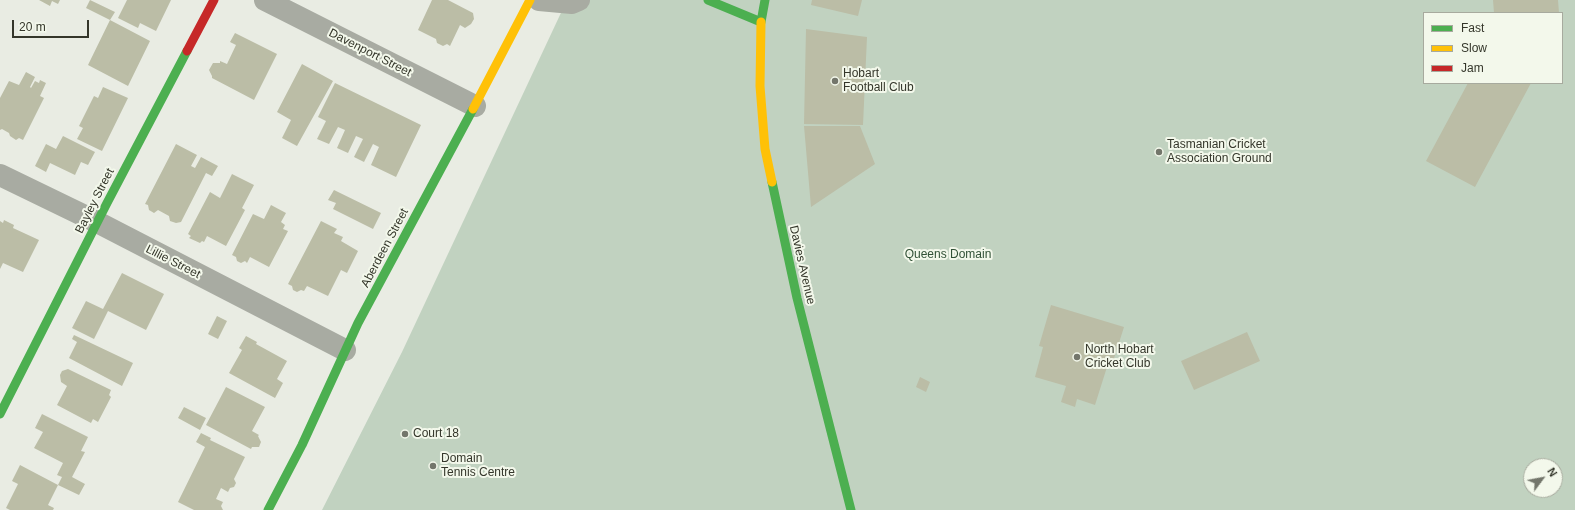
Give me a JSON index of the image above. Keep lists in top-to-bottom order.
{
  "streets": {
    "street": [
      "Davenport Street",
      "Bayley Street",
      "Aberdeen Street",
      "Lillie Street",
      "Davies Avenue"
    ]
  },
  "crossings": [
    ["Davenport Street", "Aberdeen Street"],
    ["Bayley Street", "Lillie Street"],
    ["Aberdeen Street", "Lillie Street"]
  ],
  "parks": ["Queens Domain"],
  "places": [
    "Hobart Football Club",
    "Tasmanian Cricket Association Ground",
    "North Hobart Cricket Club",
    "Court 18",
    "Domain Tennis Centre"
  ],
  "legend": ["Fast", "Slow", "Jam"],
  "scale_bar": "20 m",
  "north": "top right"
}
